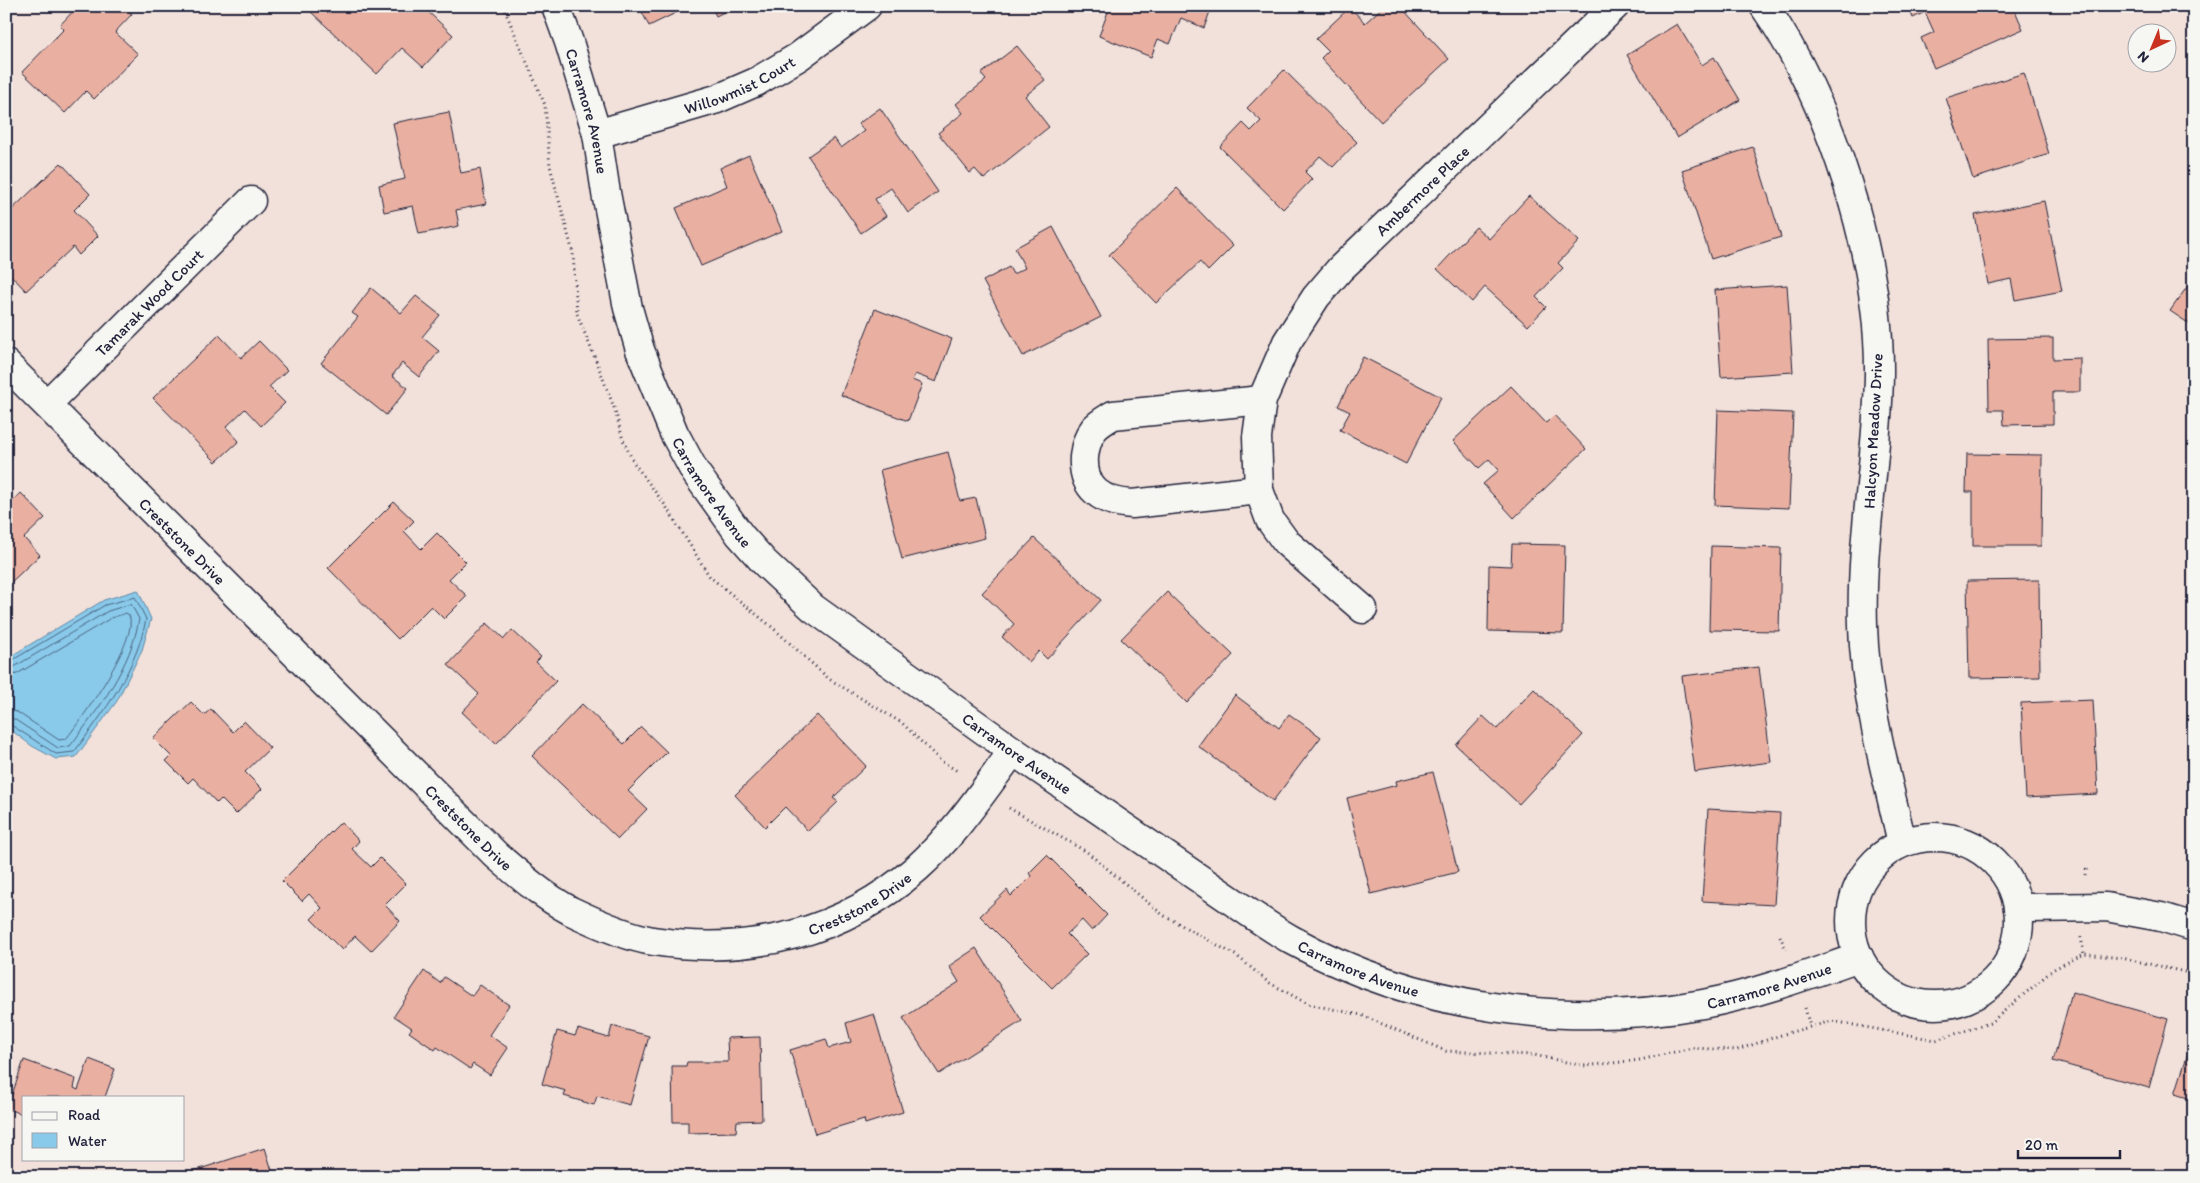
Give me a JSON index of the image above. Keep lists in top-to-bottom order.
{
  "streets": {
    "street": [
      "Willowmist Court",
      "Carramore Avenue",
      "Ambermore Place",
      "Tamarak Wood Court",
      "Halcyon Meadow Drive",
      "Creststone Drive"
    ]
  },
  "crossings": [
    ["Willowmist Court", "Carramore Avenue"],
    ["Carramore Avenue", "Halcyon Meadow Drive"],
    ["Carramore Avenue", "Creststone Drive"],
    ["Tamarak Wood Court", "Creststone Drive"]
  ],
  "legend": ["Road", "Water"],
  "scale_bar": "20 m",
  "north": "bottom left"
}
